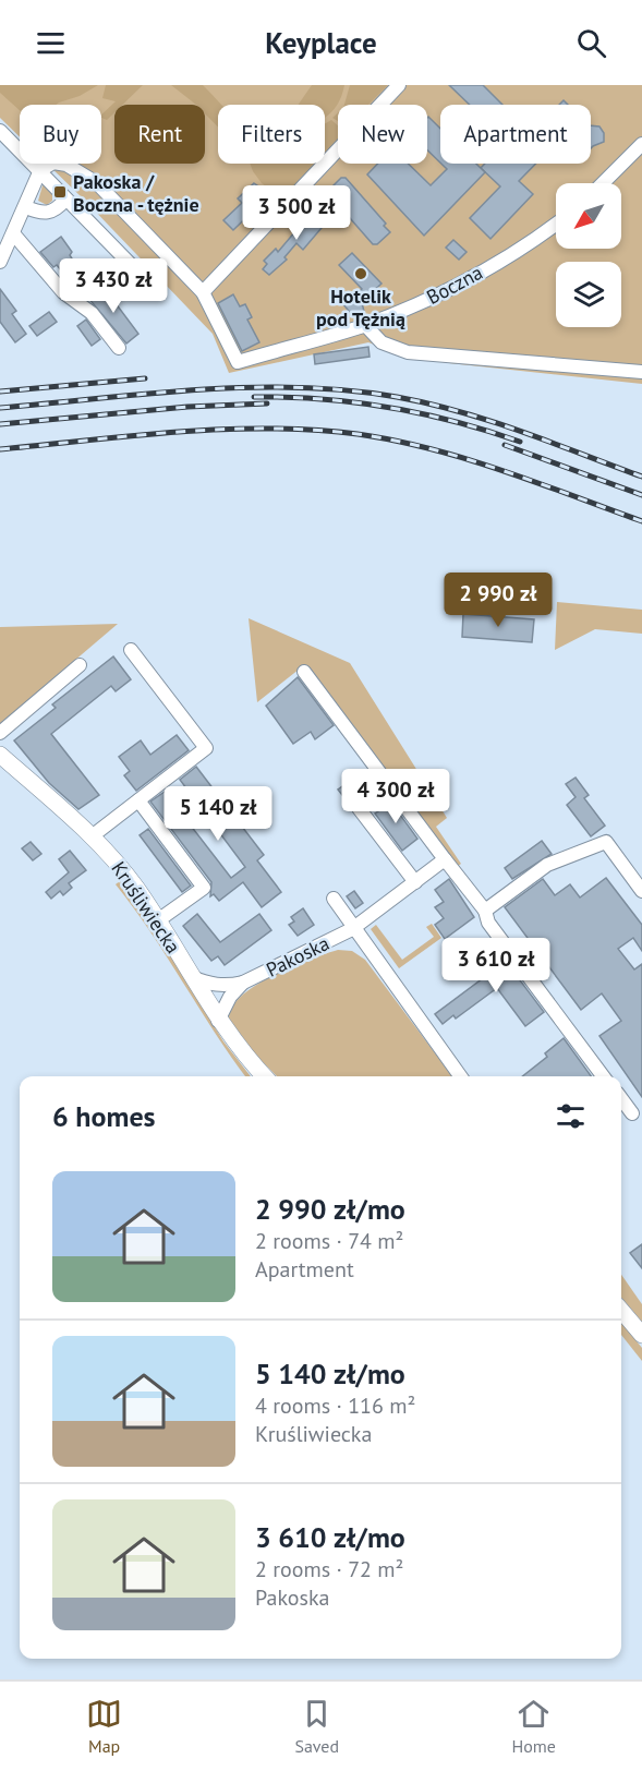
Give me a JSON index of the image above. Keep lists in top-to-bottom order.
{
  "streets": {
    "main road": ["Kruśliwiecka"],
    "street": ["Boczna", "Pakoska"]
  },
  "crossings": [
    ["Kruśliwiecka", "Pakoska"]
  ],
  "places": {
    "transit": ["Pakoska / Boczna - tężnie"],
    "other": ["Hotelik pod Tężnią"]
  },
  "north": "bottom left",
  "page": {
    "header": "Keyplace",
    "chip": [
      "Buy",
      "Rent",
      "Filters",
      "New",
      "Apartment"
    ],
    "price": [
      "3 500 zł",
      "3 430 zł",
      "2 990 zł",
      "4 300 zł",
      "5 140 zł",
      "3 610 zł"
    ],
    "heading": "6 homes",
    "list": [
      {
        "name": "2 990 zł/mo",
        "note": "2 rooms · 74 m² · Apartment"
      },
      {
        "name": "5 140 zł/mo",
        "note": "4 rooms · 116 m² · Kruśliwiecka"
      },
      {
        "name": "3 610 zł/mo",
        "note": "2 rooms · 72 m² · Pakoska"
      }
    ],
    "tabs": ["Map", "Saved", "Home"]
  }
}
